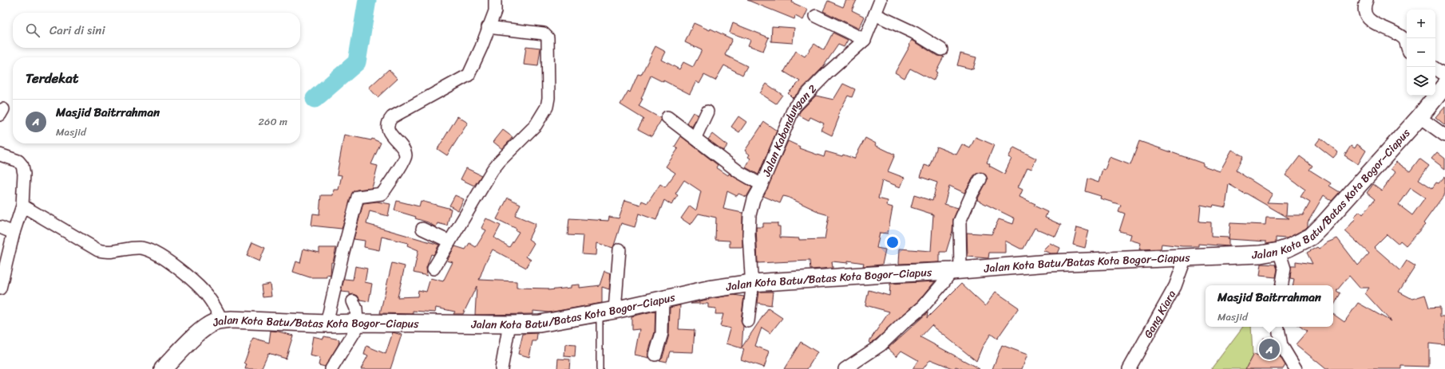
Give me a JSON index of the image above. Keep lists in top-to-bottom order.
{
  "streets": {
    "main road": ["Jalan Kota Batu/Batas Kota Bogor–Ciapus"],
    "street": ["Jalan Kabandungan 2", "Gang Kiara"]
  },
  "crossings": [
    ["Jalan Kabandungan 2", "Jalan Kota Batu/Batas Kota Bogor–Ciapus"],
    ["Jalan Kota Batu/Batas Kota Bogor–Ciapus", "Gang Kiara"]
  ],
  "page": {
    "map_buttons": ["+", "−"],
    "search": "Cari di sini",
    "heading": "Terdekat",
    "list": [
      {
        "mark": "A",
        "name": "Masjid Baitrrahman",
        "note": "Masjid",
        "value": "260 m"
      }
    ],
    "popup": ["Masjid Baitrrahman", "Masjid"],
    "pins": "A"
  }
}
